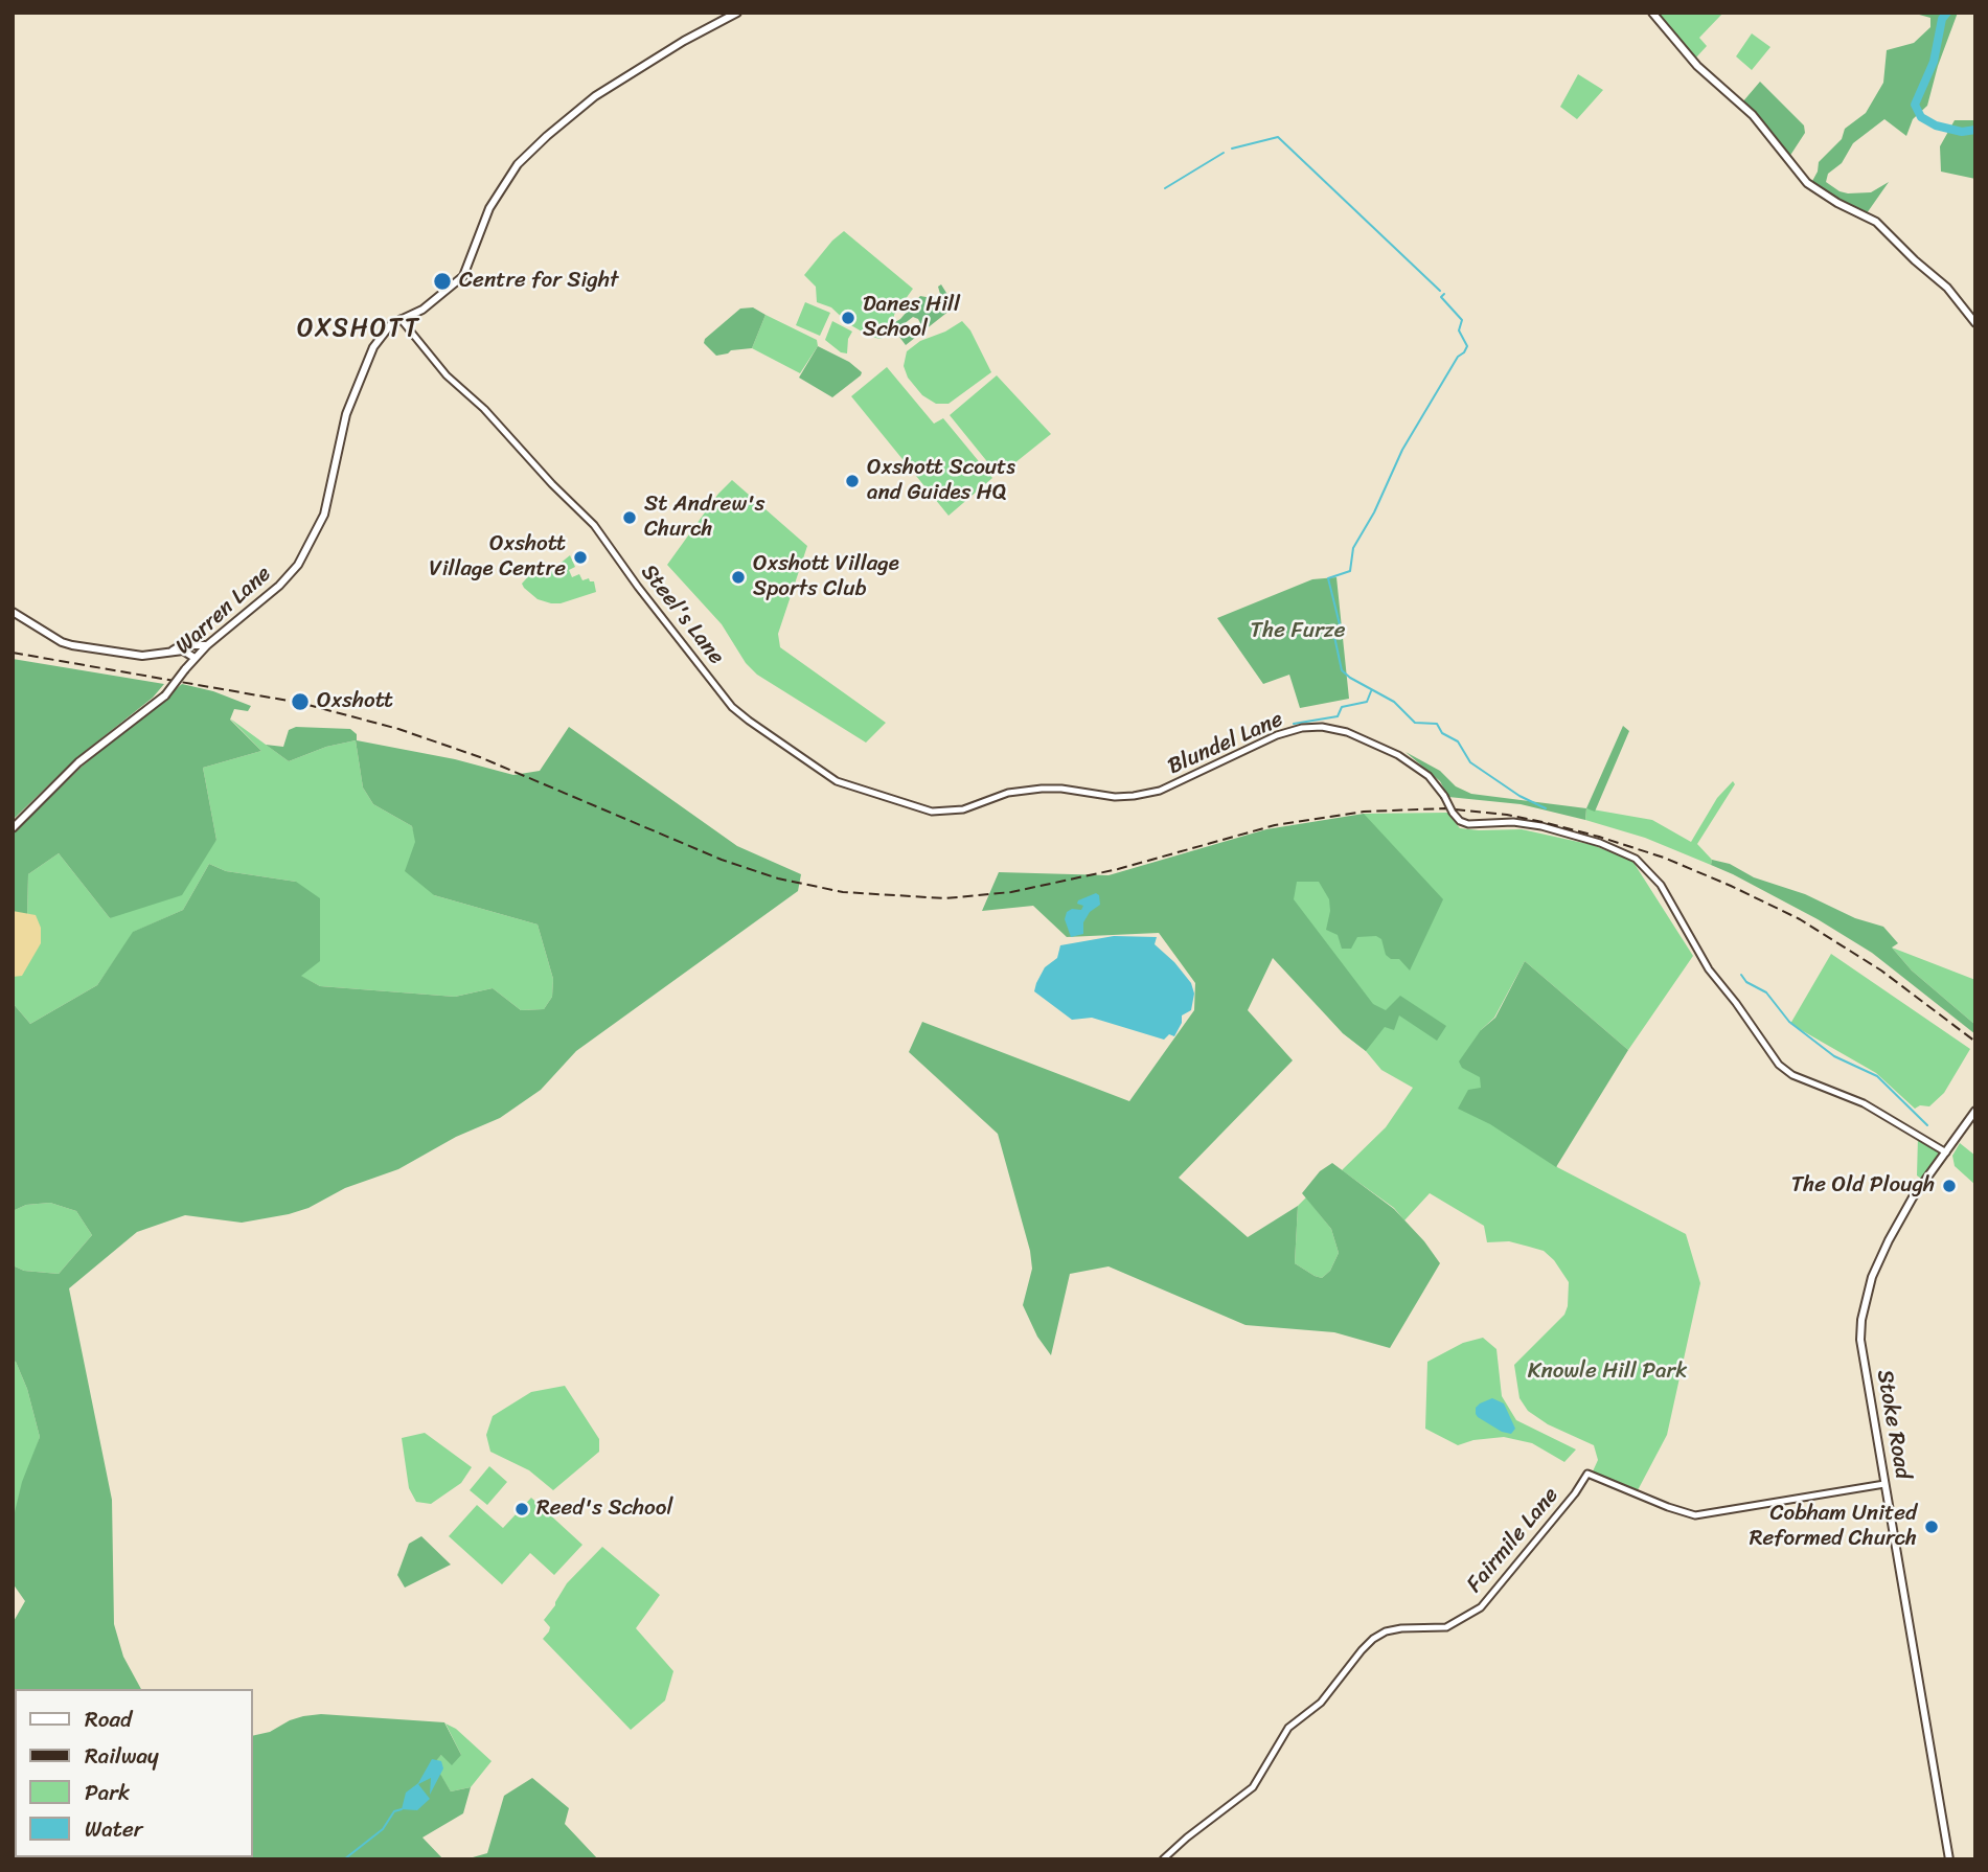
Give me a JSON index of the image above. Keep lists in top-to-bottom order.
{
  "streets": {
    "main road": ["Warren Lane", "Stoke Road"],
    "street": ["Steel's Lane", "Blundel Lane", "Fairmile Lane"]
  },
  "crossings": [
    ["Warren Lane", "Steel's Lane"],
    ["Steel's Lane", "Blundel Lane"],
    ["Blundel Lane", "Stoke Road"],
    ["Stoke Road", "Fairmile Lane"]
  ],
  "districts": ["OXSHOTT"],
  "parks": ["The Furze", "Knowle Hill Park"],
  "places": [
    "Centre for Sight",
    "Danes Hill School",
    "Oxshott Scouts and Guides HQ",
    "St Andrew's Church",
    "Oxshott Village Centre",
    "Oxshott Village Sports Club",
    "Oxshott",
    "The Old Plough",
    "Reed's School",
    "Cobham United Reformed Church"
  ],
  "legend": [
    "Road",
    "Railway",
    "Park",
    "Water"
  ]
}
